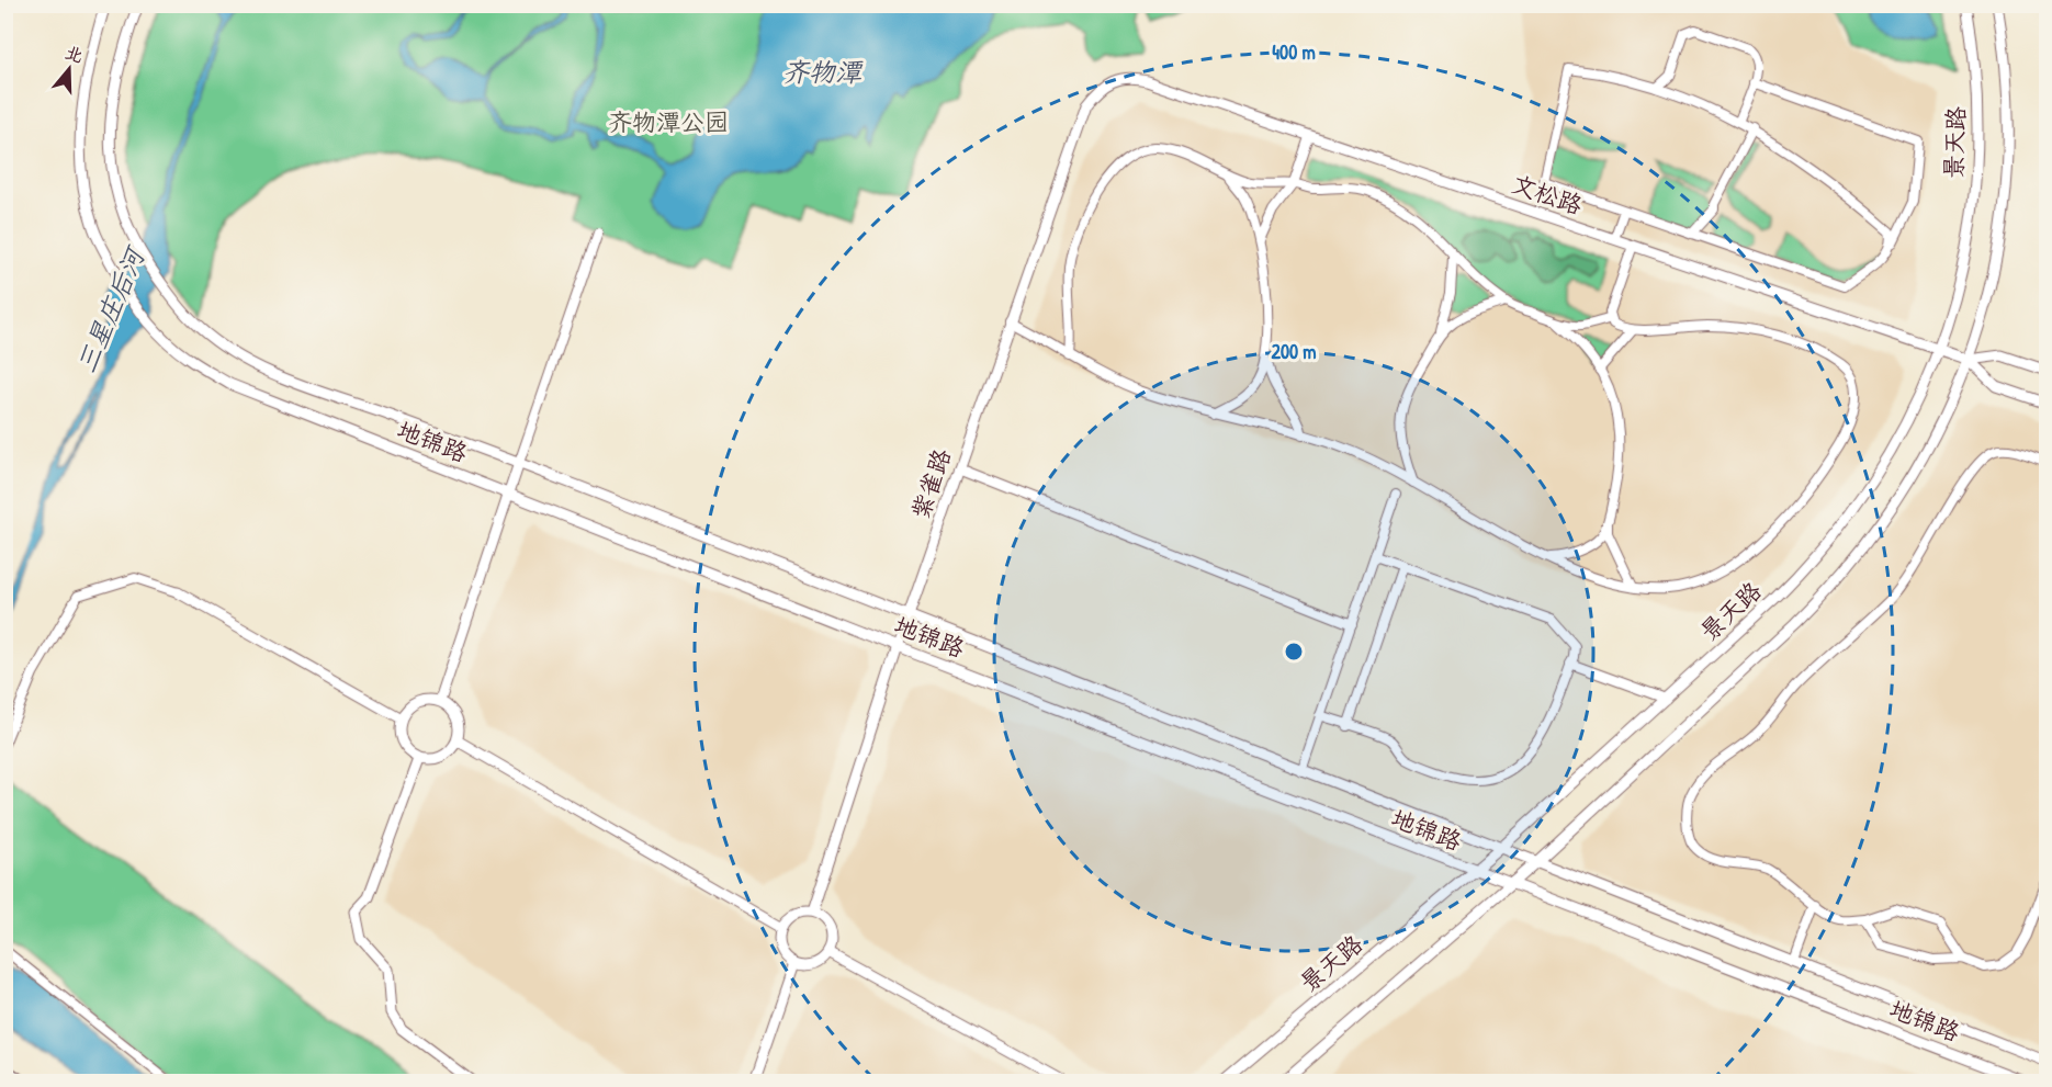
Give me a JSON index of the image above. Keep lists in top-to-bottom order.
{
  "streets": {
    "street": [
      "景天路",
      "文松路",
      "地锦路",
      "紫雀路"
    ]
  },
  "crossings": [
    ["景天路", "文松路"],
    ["景天路", "地锦路"],
    ["文松路", "紫雀路"],
    ["地锦路", "紫雀路"]
  ],
  "water": ["齐物潭", "三星庄后河"],
  "parks": ["齐物潭公园"],
  "north": "top",
  "rings": ["400 m", "200 m"]
}
